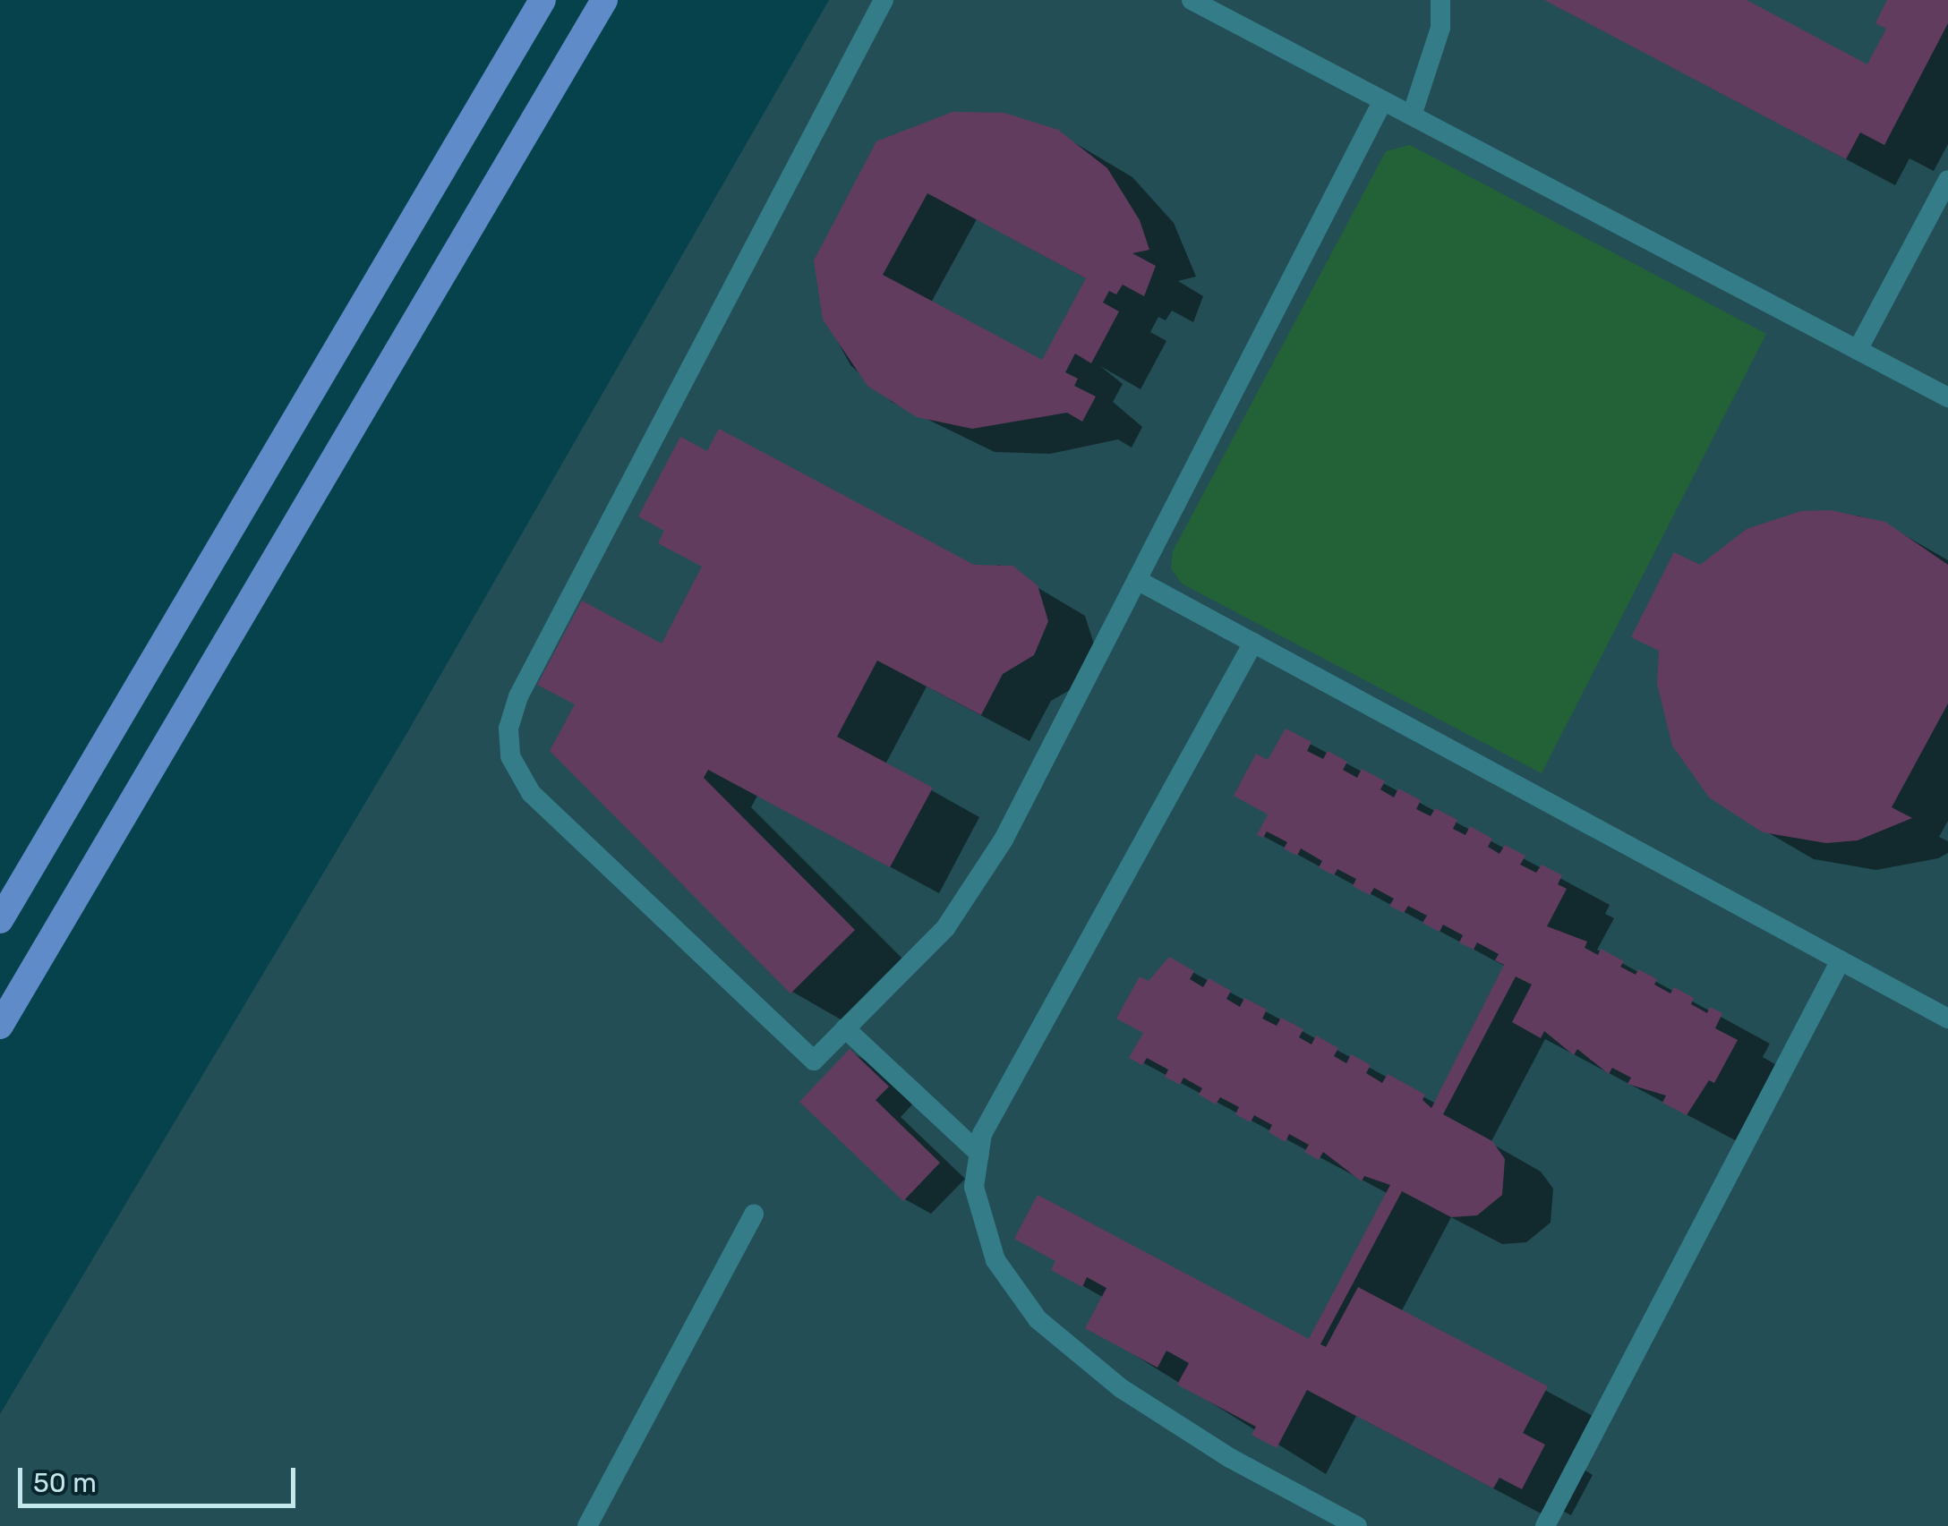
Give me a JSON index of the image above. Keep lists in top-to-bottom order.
{
  "scale_bar": "50 m"
}
